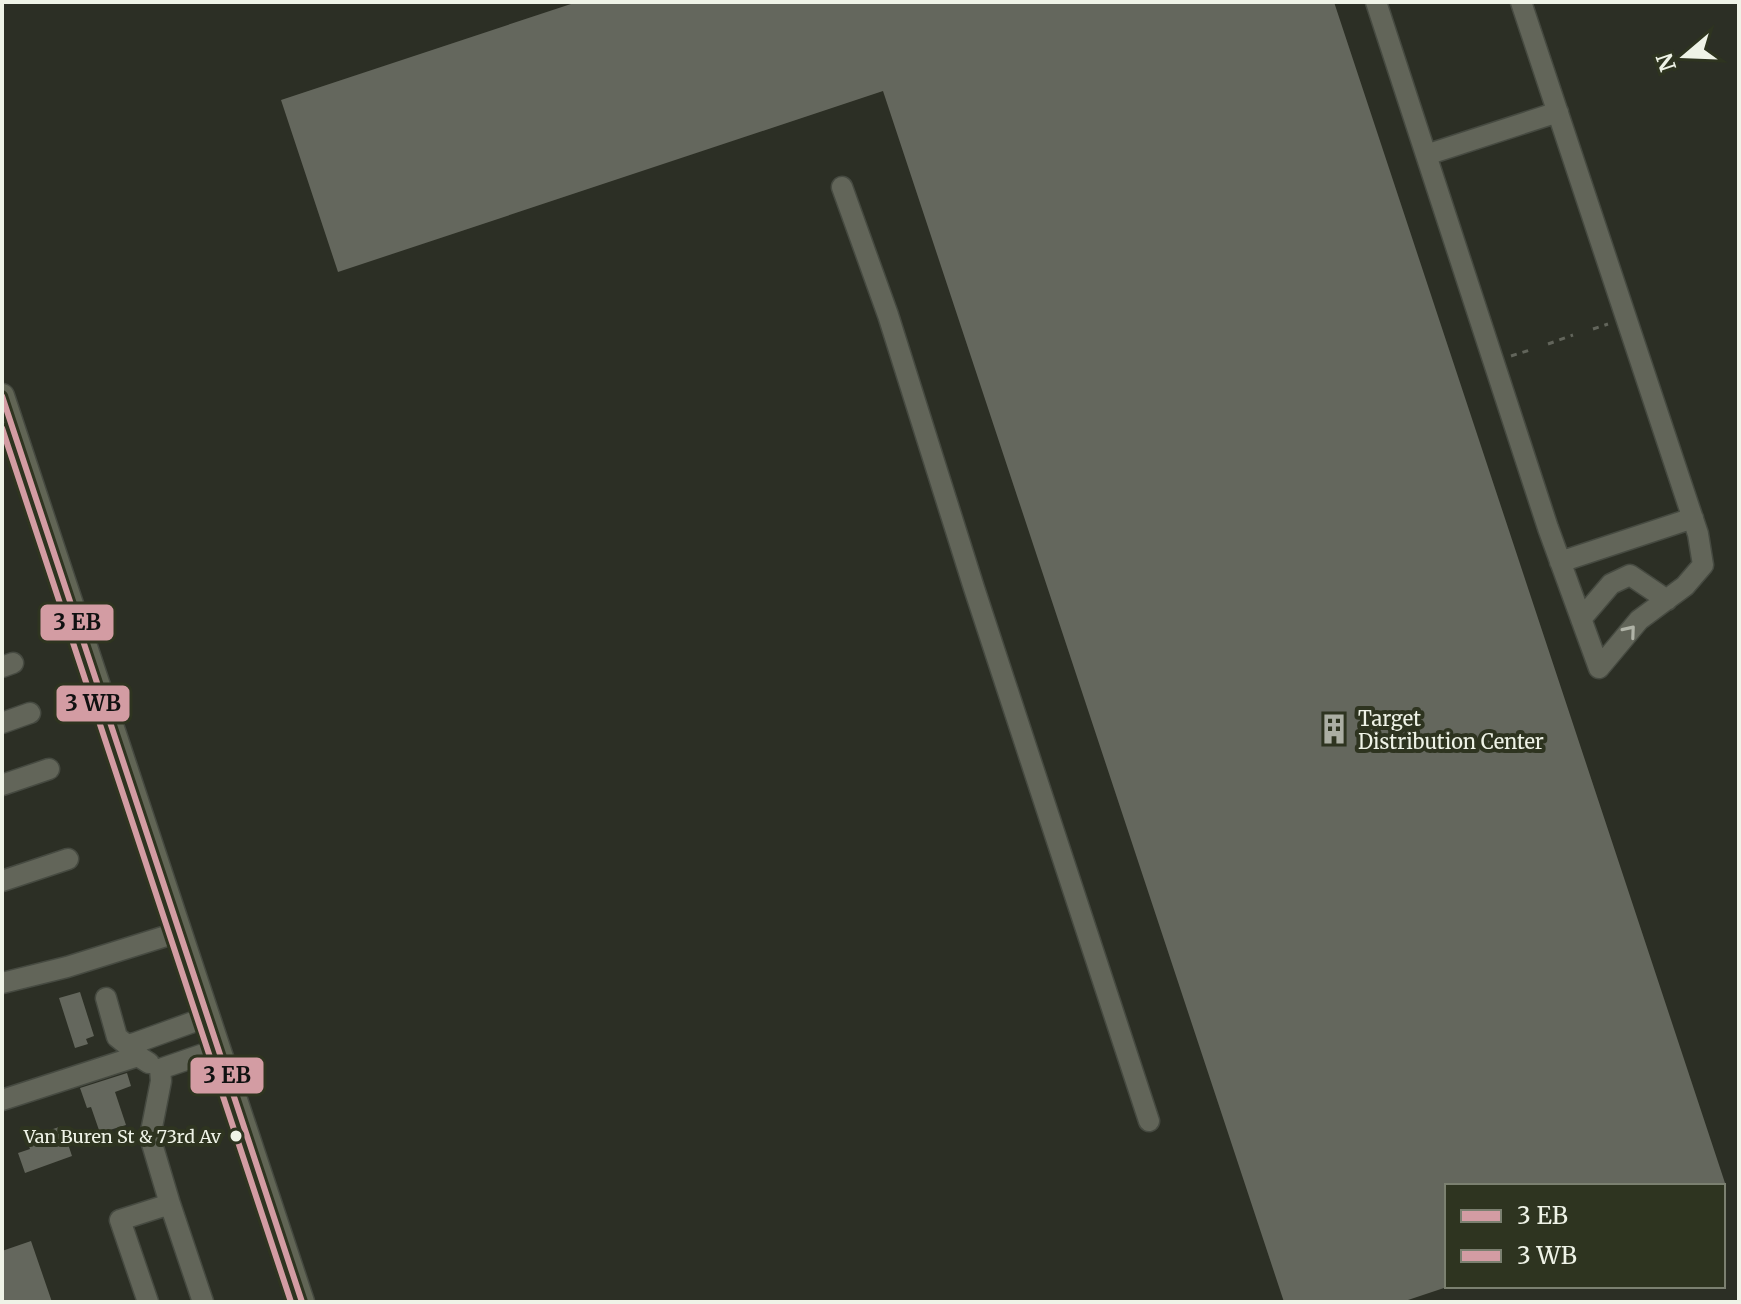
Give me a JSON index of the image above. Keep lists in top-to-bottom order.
{
  "places": {
    "building": ["Target Distribution Center"],
    "other": ["Van Buren St & 73rd Av"]
  },
  "legend": ["3 EB", "3 WB"],
  "north": "left"
}
